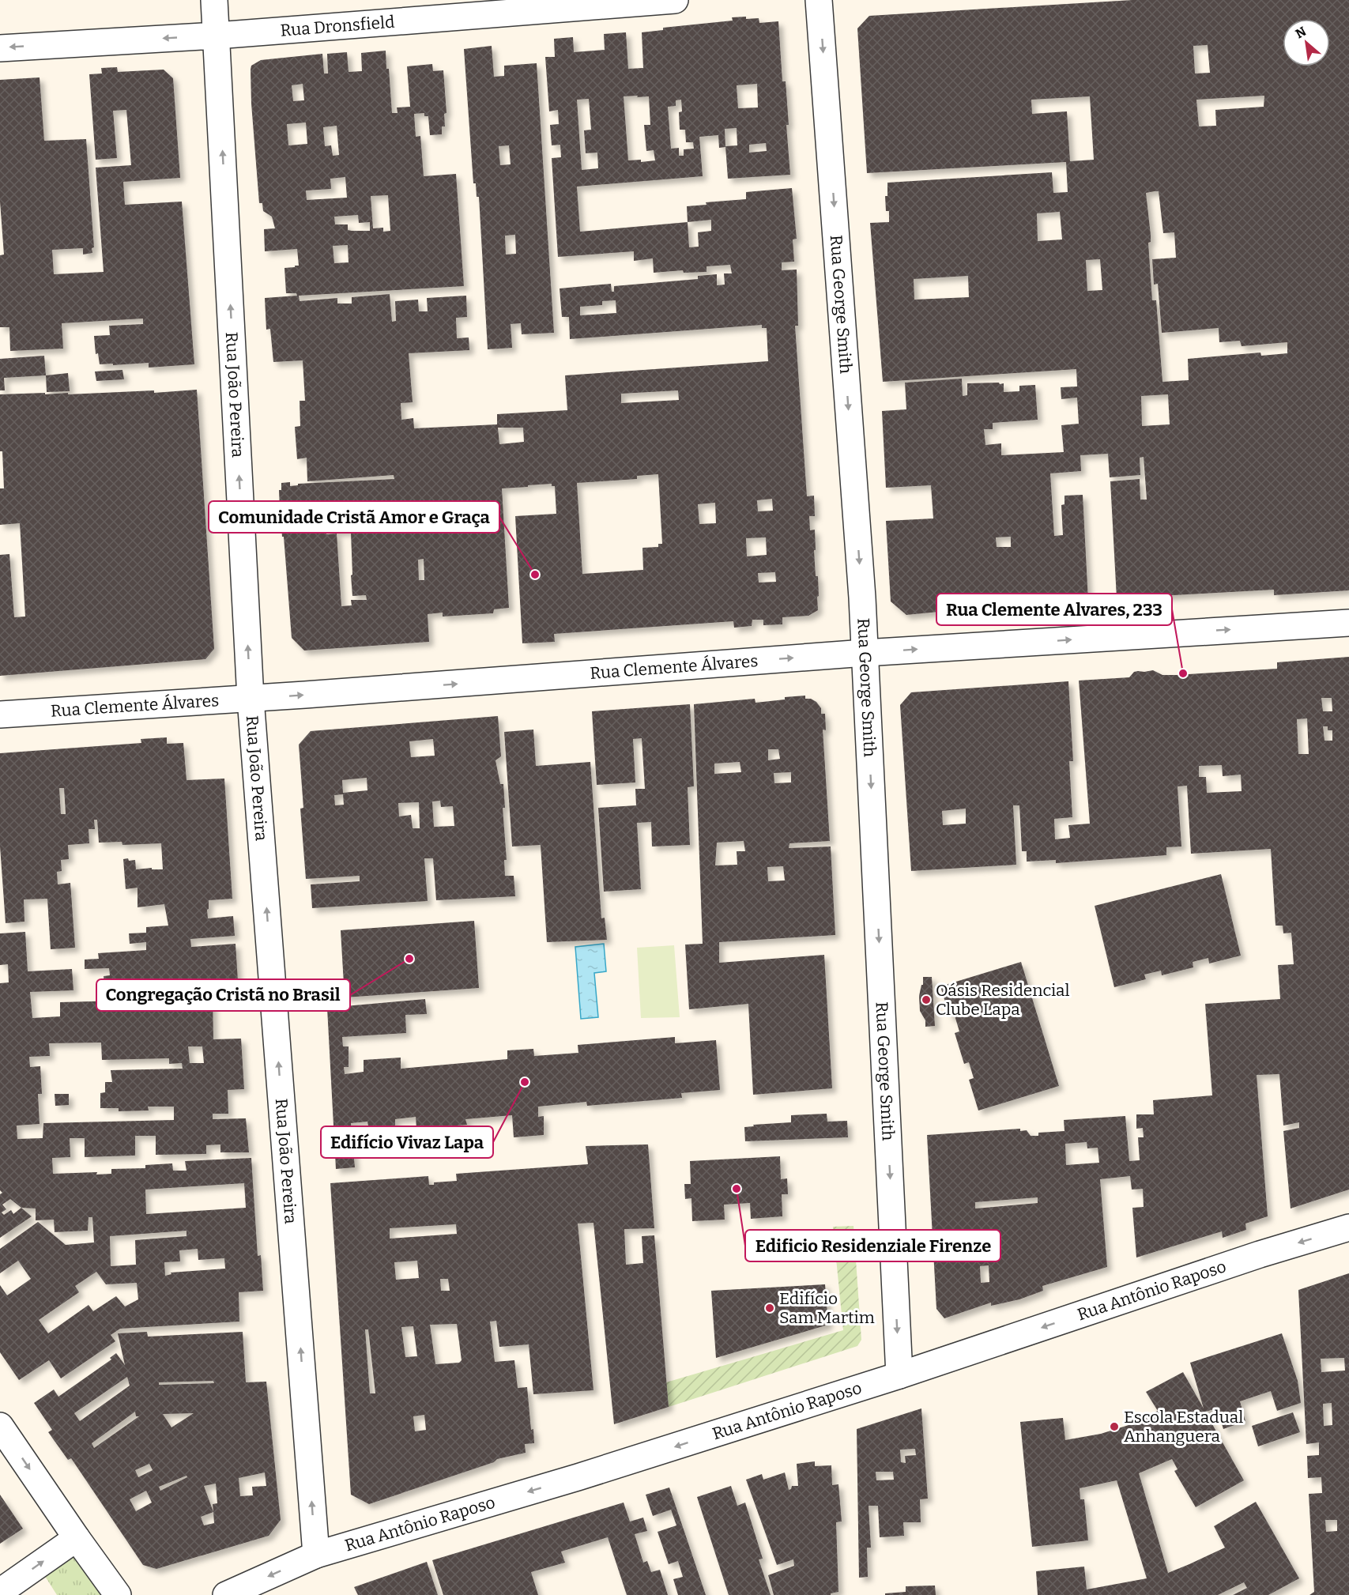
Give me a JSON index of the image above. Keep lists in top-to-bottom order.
{
  "streets": {
    "street": [
      "Rua Dronsfield",
      "Rua George Smith",
      "Rua João Pereira",
      "Rua Clemente Álvares",
      "Rua Antônio Raposo"
    ]
  },
  "crossings": [
    ["Rua Dronsfield", "Rua João Pereira"],
    ["Rua George Smith", "Rua Clemente Álvares"],
    ["Rua George Smith", "Rua Antônio Raposo"],
    ["Rua João Pereira", "Rua Clemente Álvares"],
    ["Rua João Pereira", "Rua Antônio Raposo"]
  ],
  "one_way": [
    "Rua George Smith",
    "Rua João Pereira",
    "Rua Clemente Álvares",
    "Rua Antônio Raposo"
  ],
  "places": [
    "Comunidade Cristã Amor e Graça",
    "Rua Clemente Alvares, 233",
    "Congregação Cristã no Brasil",
    "Oásis Residencial Clube Lapa",
    "Edifício Vivaz Lapa",
    "Edificio Residenziale Firenze",
    "Edifício Sam Martim",
    "Escola Estadual Anhanguera"
  ],
  "north": "top left"
}
